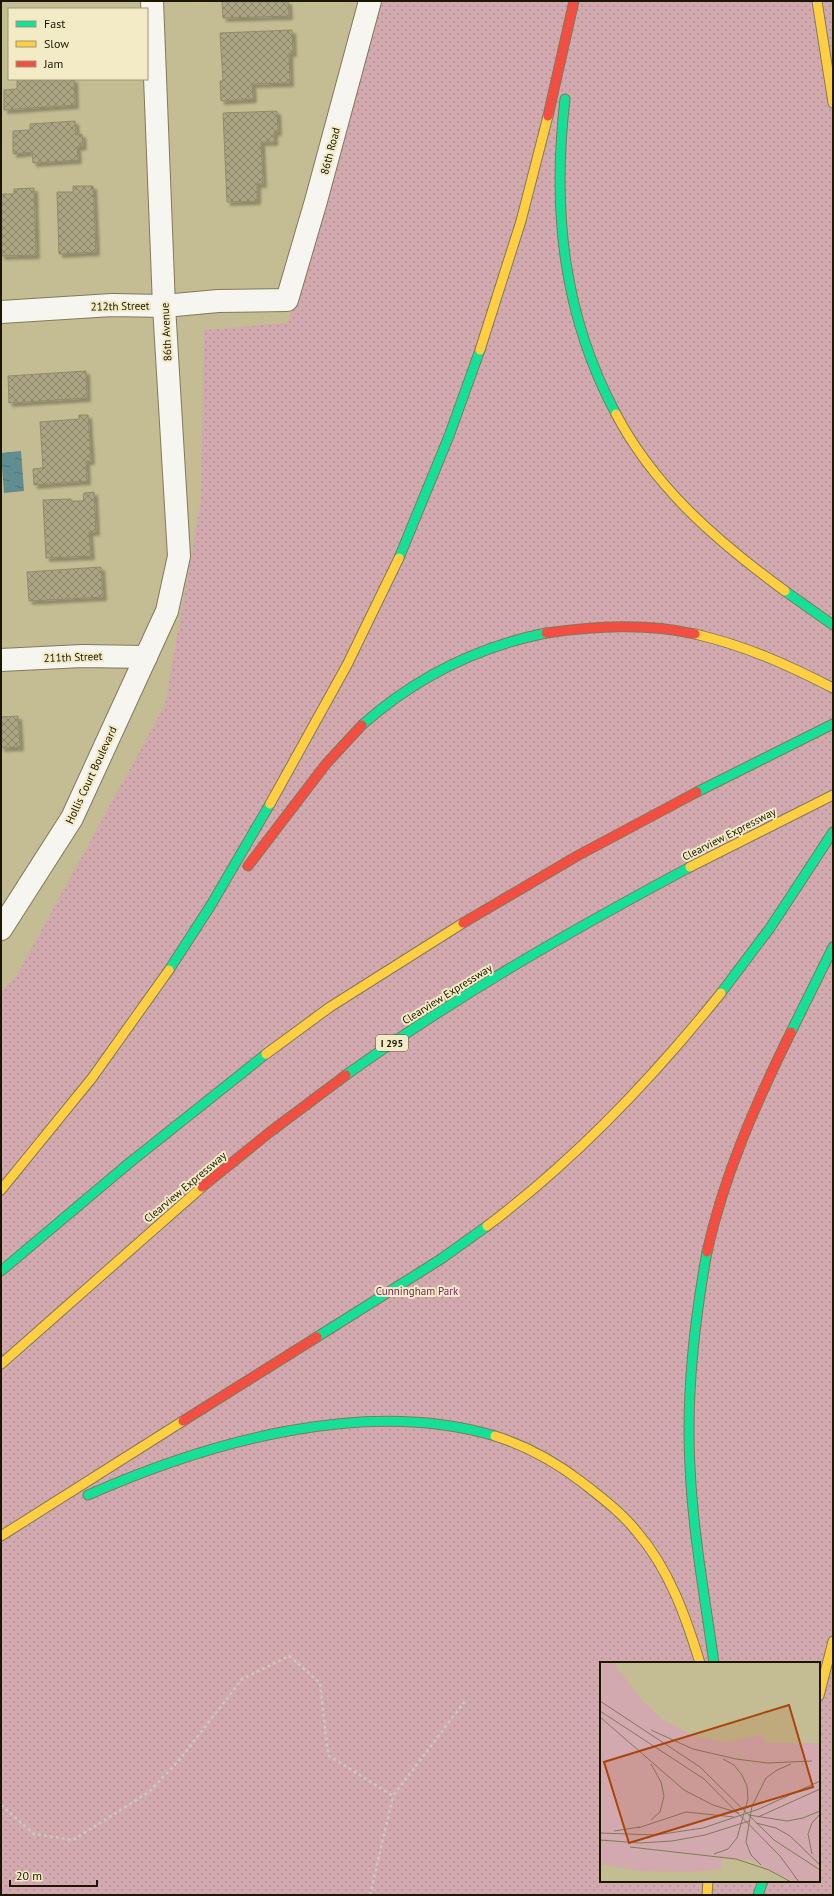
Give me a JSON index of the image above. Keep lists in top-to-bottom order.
{
  "streets": {
    "highway": ["Clearview Expressway", "I 295"],
    "street": [
      "86th Road",
      "212th Street",
      "86th Avenue",
      "211th Street",
      "Hollis Court Boulevard"
    ]
  },
  "crossings": [
    ["86th Road", "212th Street"],
    ["212th Street", "86th Avenue"],
    ["86th Avenue", "211th Street"],
    ["86th Avenue", "Hollis Court Boulevard"],
    ["211th Street", "Hollis Court Boulevard"]
  ],
  "parks": ["Cunningham Park"],
  "legend": ["Fast", "Slow", "Jam"],
  "scale_bar": "20 m"
}
